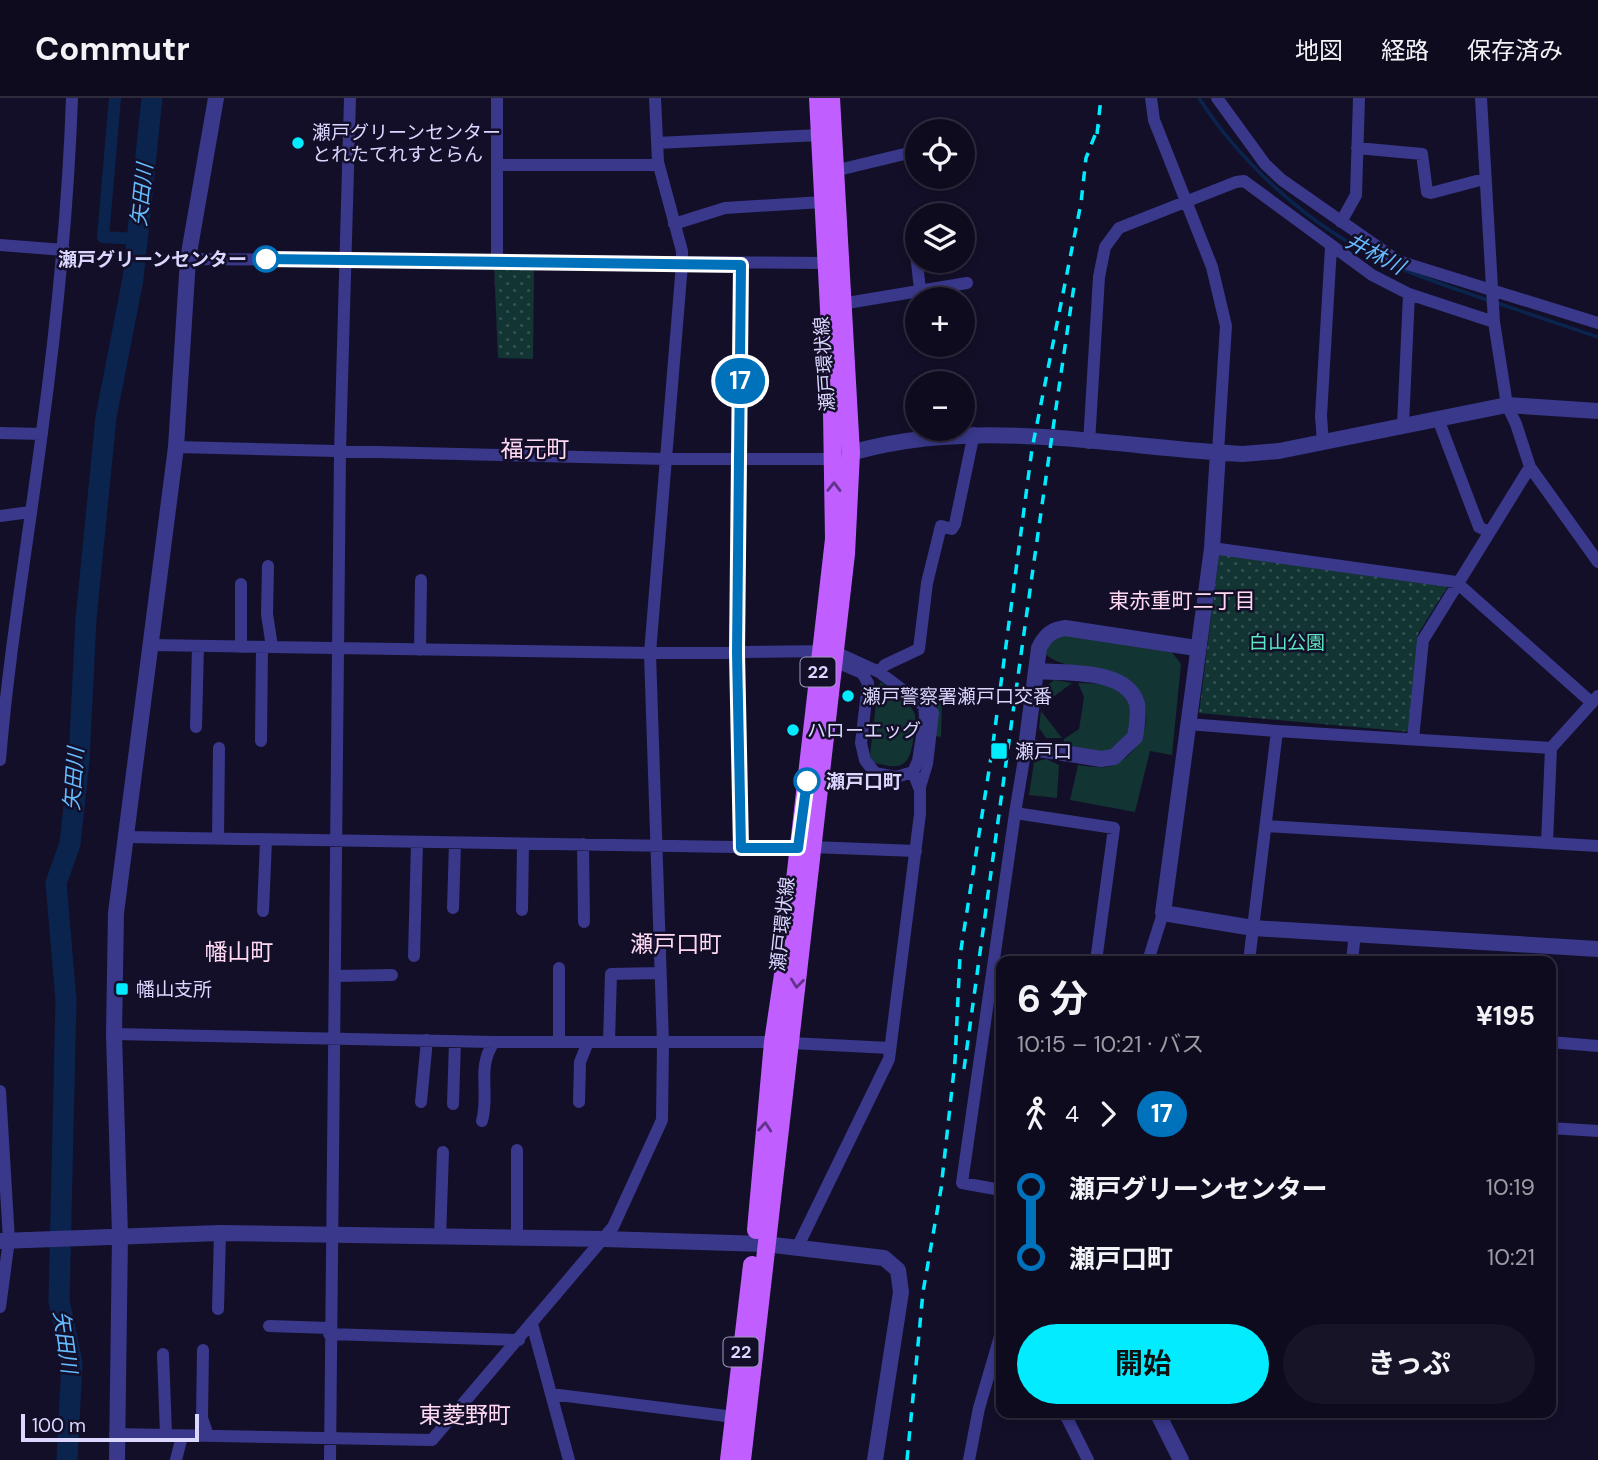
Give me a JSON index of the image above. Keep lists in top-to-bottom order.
{
  "streets": {
    "main road": ["瀬戸環状線", "22"]
  },
  "districts": [
    "福元町",
    "東赤重町二丁目",
    "瀬戸口町",
    "幡山町",
    "東菱野町"
  ],
  "water": ["矢田川", "井林川"],
  "parks": ["白山公園"],
  "places": {
    "other": [
      "瀬戸グリーンセンター とれたてれすとらん",
      "瀬戸グリーンセンター",
      "瀬戸警察署瀬戸口交番",
      "ハローエッグ",
      "瀬戸口町"
    ],
    "transit": ["瀬戸口", "幡山支所"]
  },
  "lines": ["bus line 17"],
  "scale_bar": "100 m",
  "page": {
    "header": "Commutr",
    "nav": ["地図", "経路", "保存済み"],
    "on_map": "17",
    "map_buttons": ["+", "−"],
    "heading": ["6 分", "10:15 – 10:21 · バス", "¥195"],
    "legs": ["4", "17"],
    "list": [
      {
        "name": "瀬戸グリーンセンター",
        "value": "10:19"
      },
      {
        "name": "瀬戸口町",
        "value": "10:21"
      }
    ],
    "buttons": ["開始", "きっぷ"],
    "scale": "100 m"
  }
}
